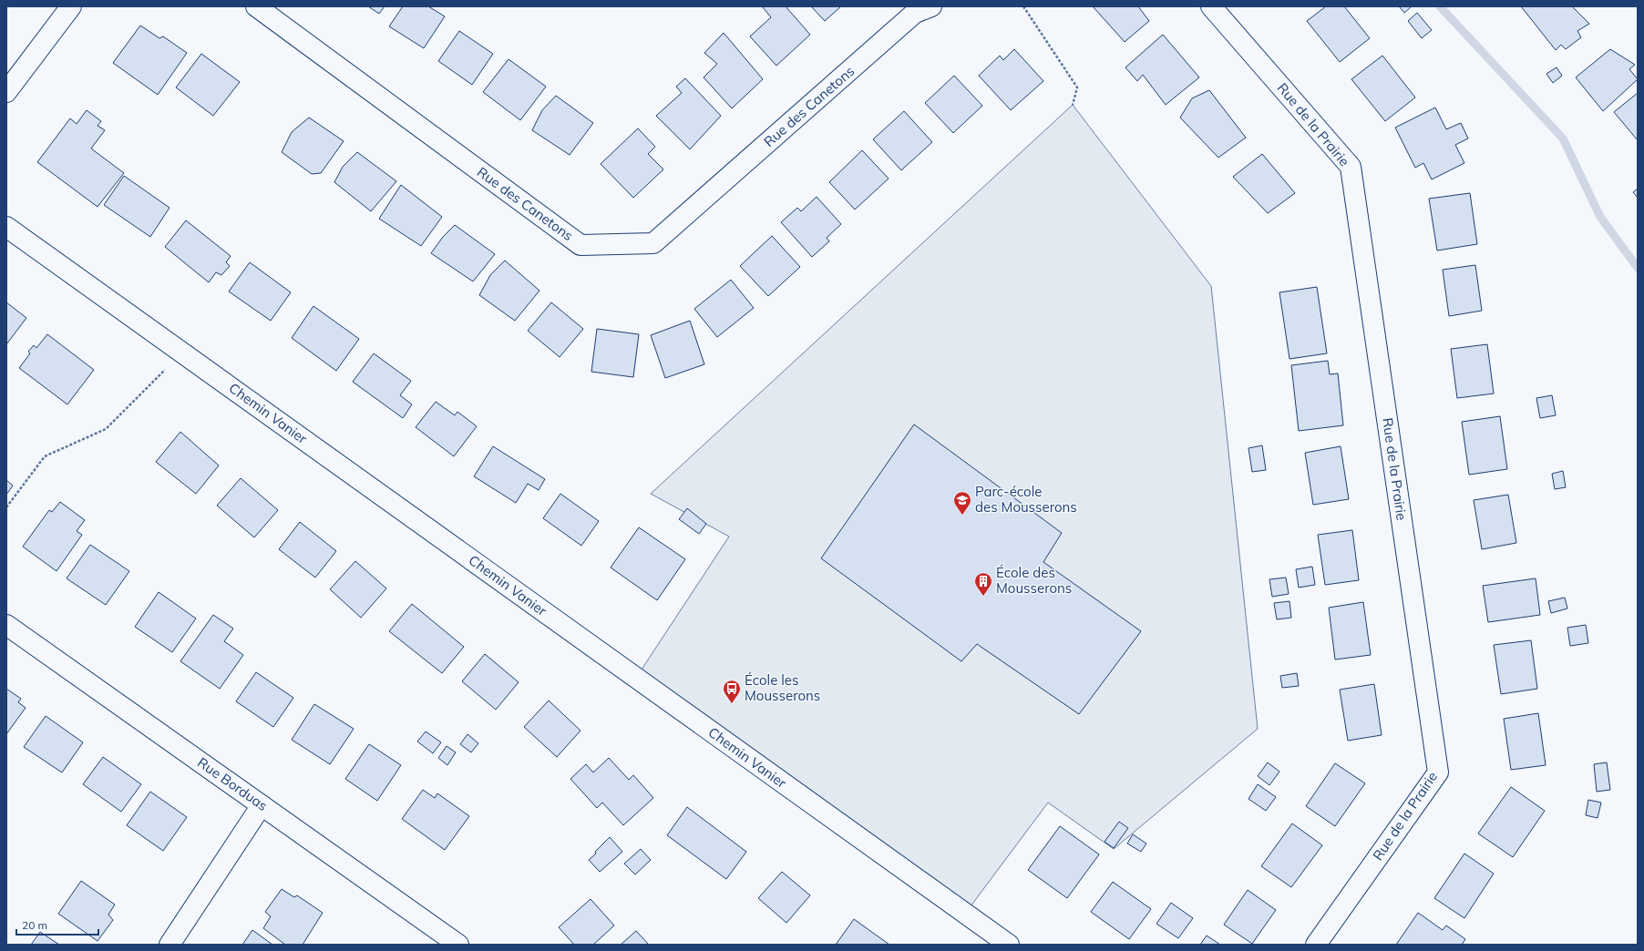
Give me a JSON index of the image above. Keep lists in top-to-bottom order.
{
  "streets": {
    "street": [
      "Rue des Canetons",
      "Rue de la Prairie",
      "Chemin Vanier",
      "Rue Borduas"
    ]
  },
  "places": {
    "school or university": ["Parc-école des Mousserons"],
    "building": ["École des Mousserons"],
    "bus stop": ["École les Mousserons"]
  },
  "scale_bar": "20 m"
}
